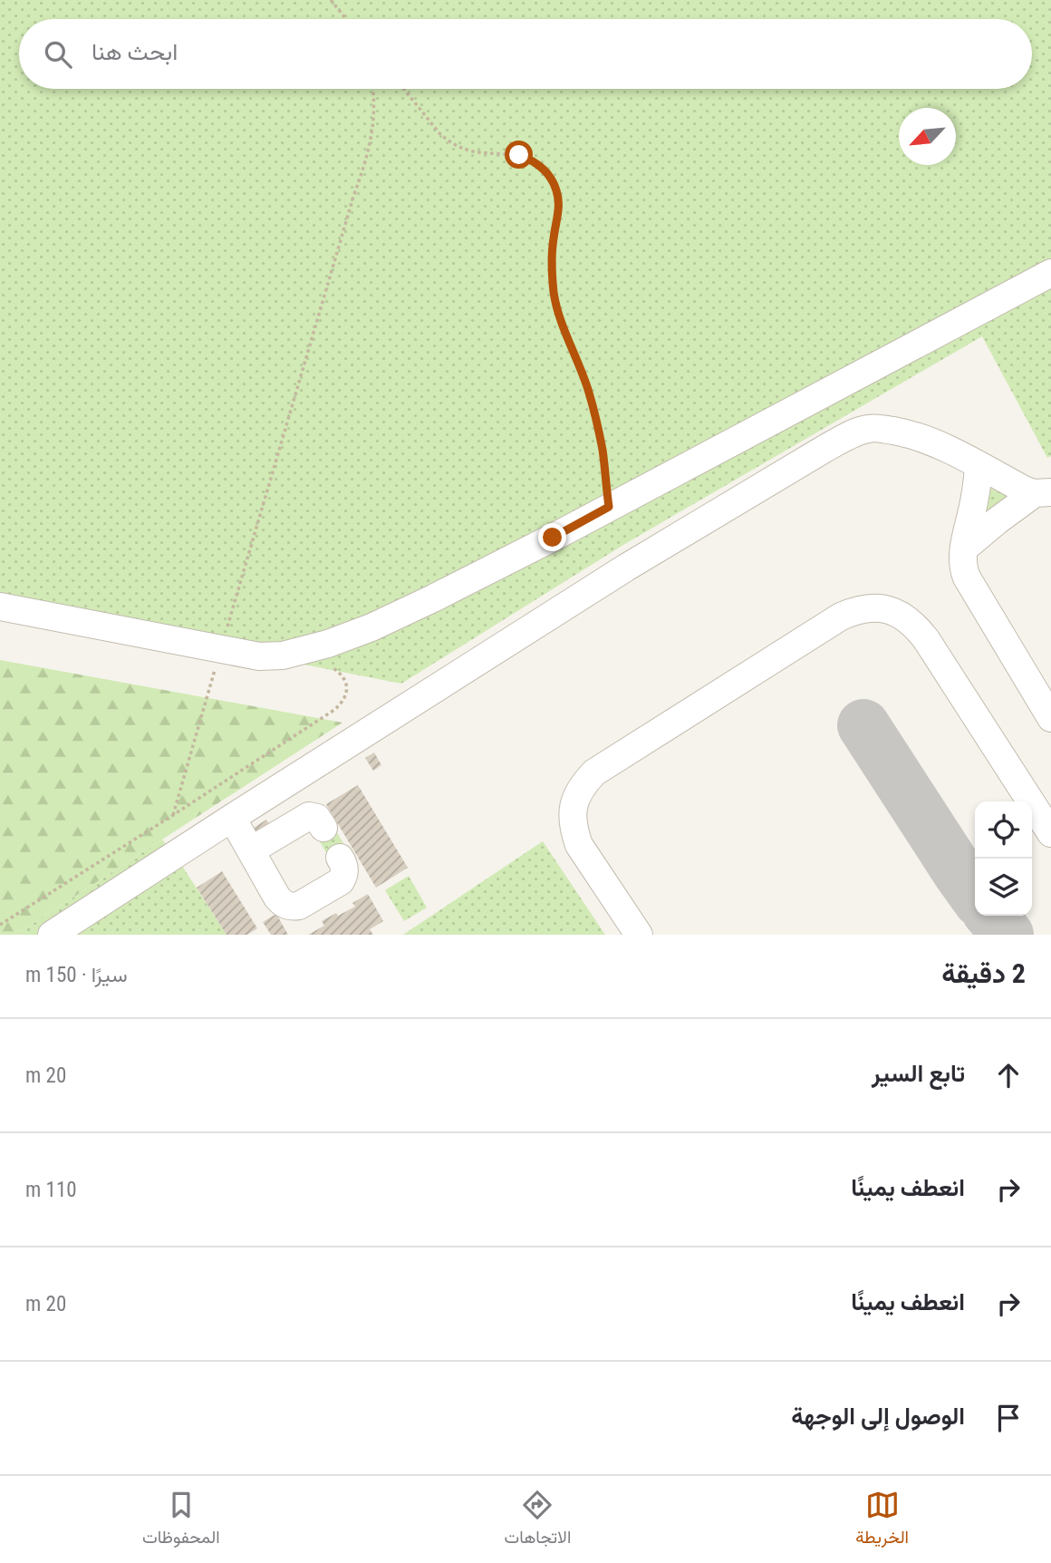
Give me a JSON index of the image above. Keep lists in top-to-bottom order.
{
  "north": "bottom left",
  "page": {
    "search": "ابحث هنا",
    "heading": ["2 دقيقة", "سيرًا · 150 m"],
    "list": [
      ["تابع السير", "20 m"],
      ["انعطف يمينًا", "110 m"],
      ["انعطف يمينًا", "20 m"],
      "الوصول إلى الوجهة"
    ],
    "nav": ["الخريطة", "الاتجاهات", "المحفوظات"]
  }
}
